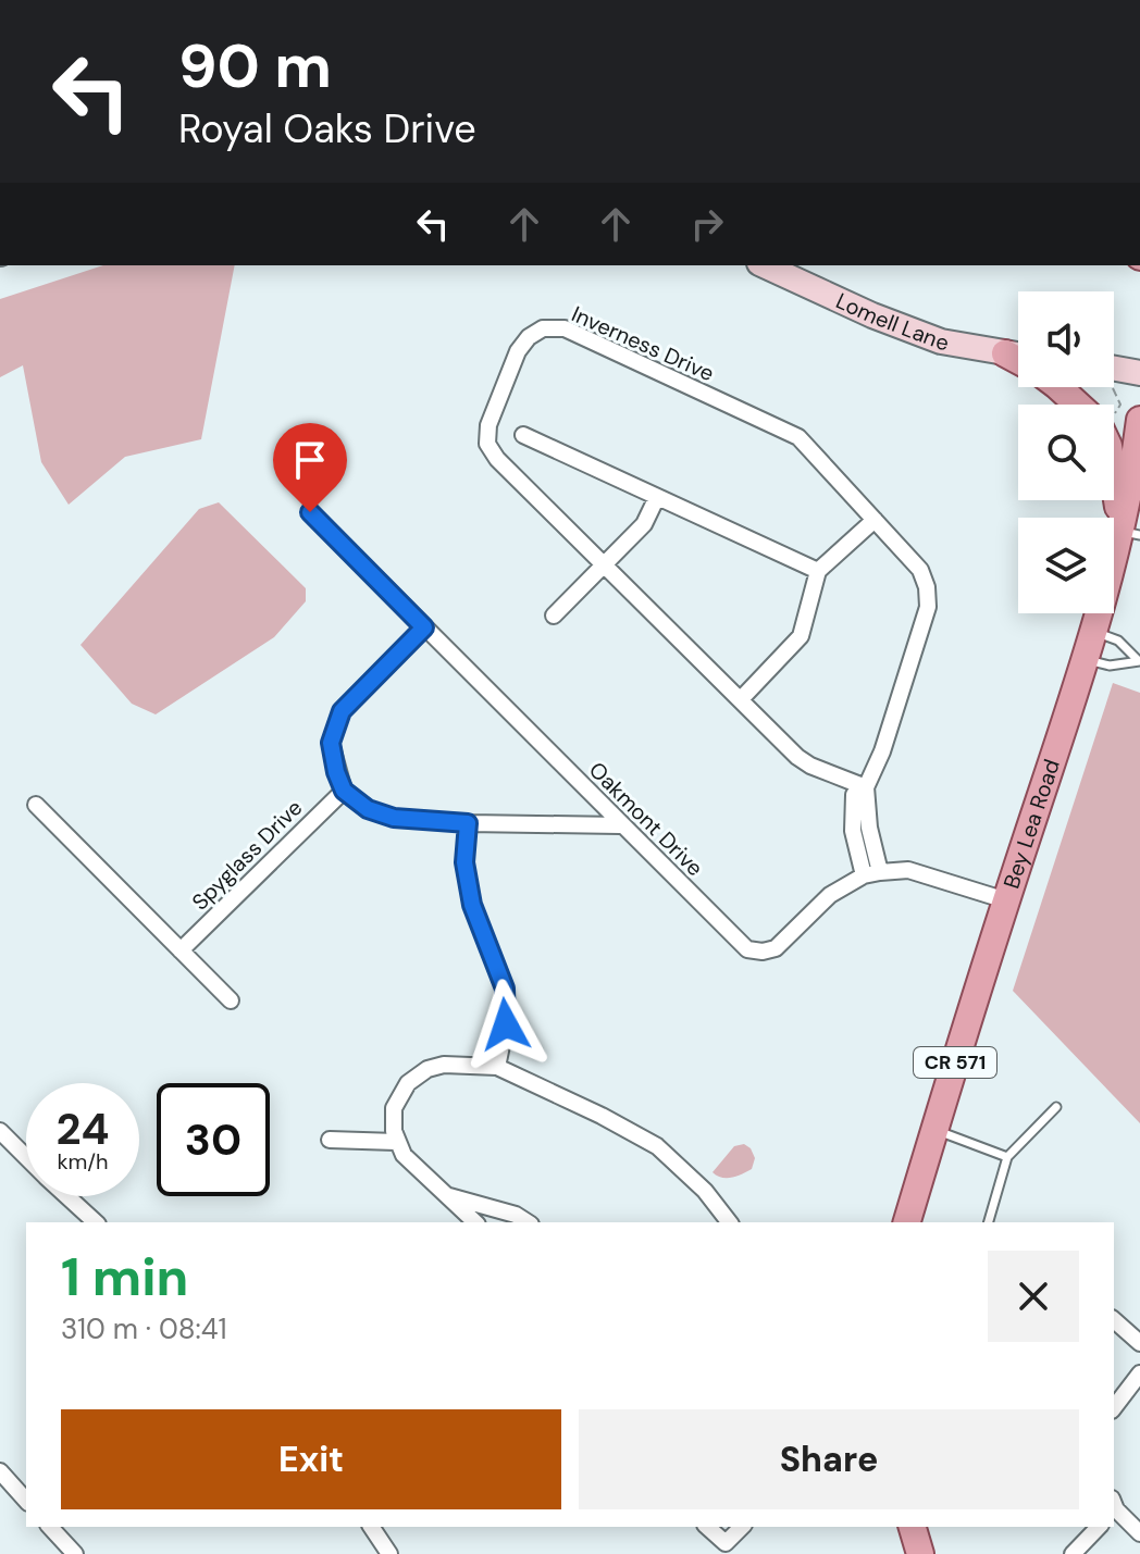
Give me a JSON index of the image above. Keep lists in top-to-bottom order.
{
  "streets": {
    "main road": ["Bey Lea Road", "CR 571"],
    "street": [
      "Lomell Lane",
      "Inverness Drive",
      "Oakmont Drive",
      "Spyglass Drive"
    ]
  },
  "crossings": [
    ["Inverness Drive", "Oakmont Drive"]
  ],
  "page": {
    "turn": ["90 m", "Royal Oaks Drive"],
    "speed": "24 km/h",
    "limit": "30",
    "heading": ["1 min", "310 m · 08:41"],
    "buttons": ["Exit", "Share"]
  }
}
